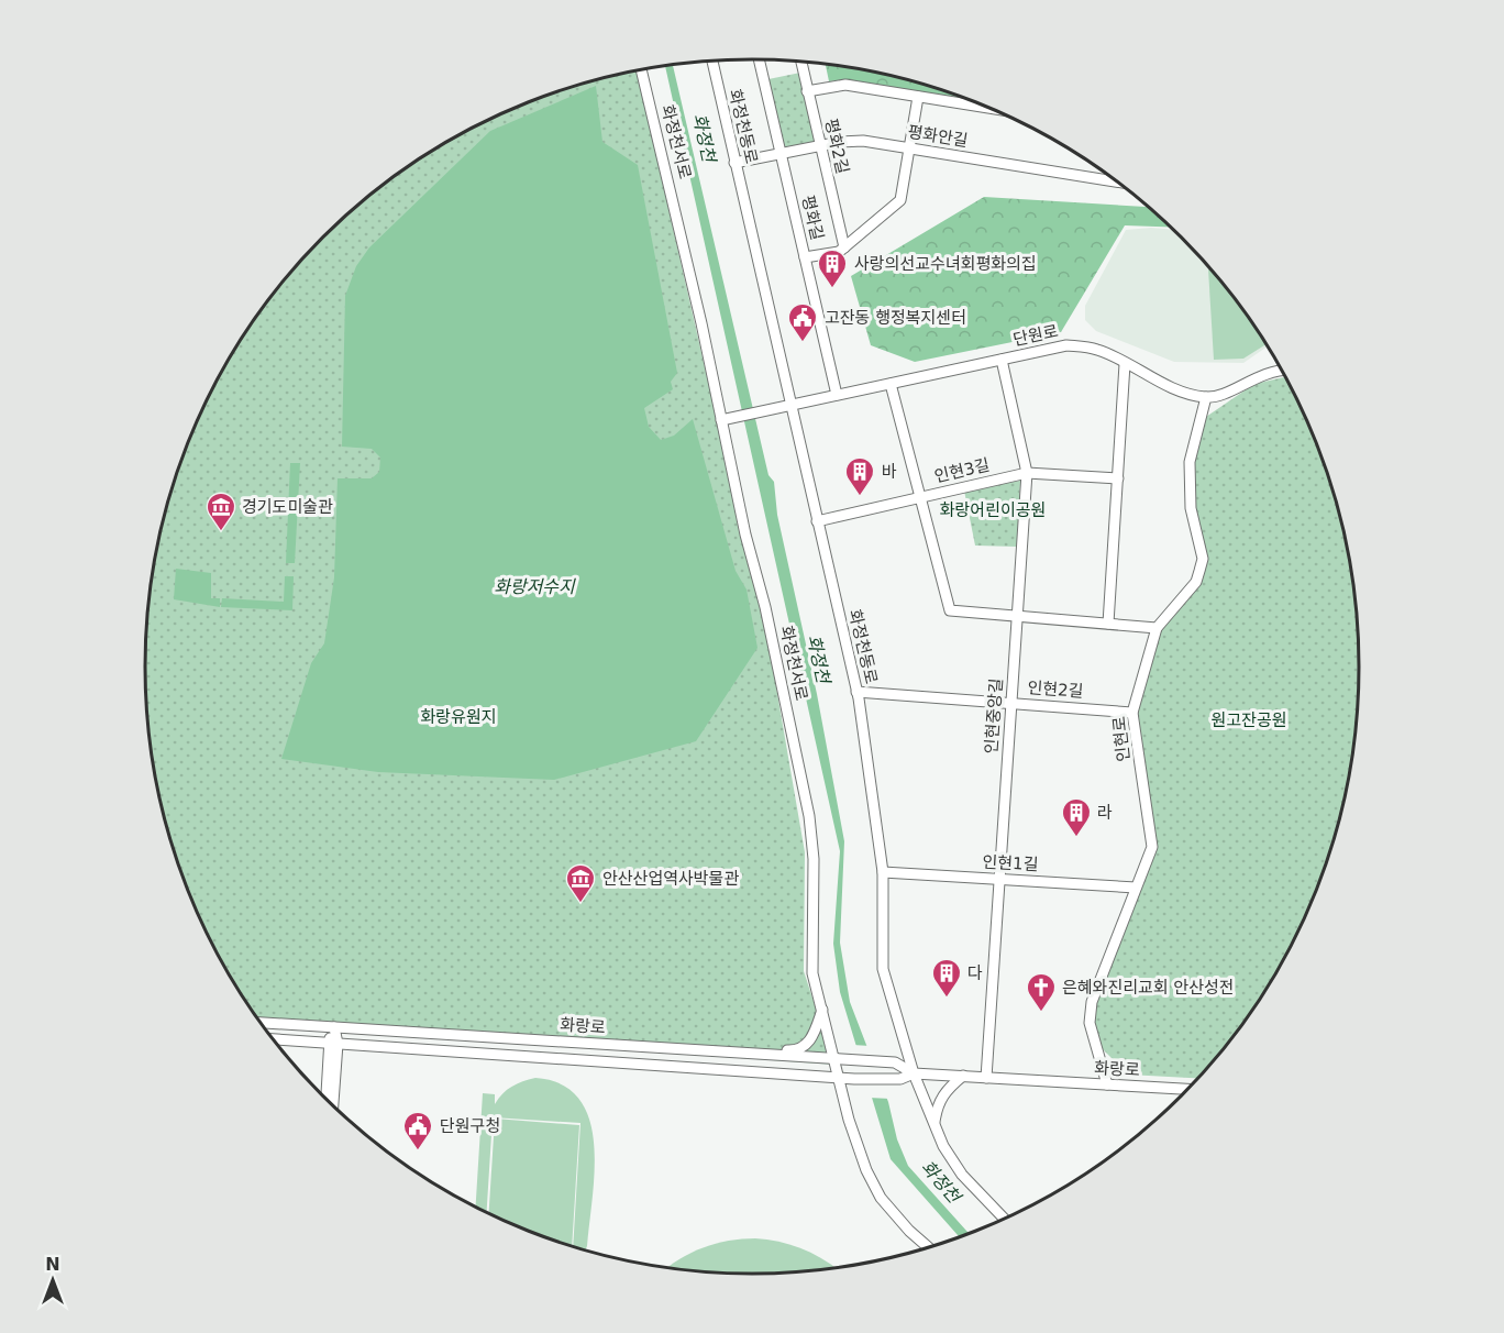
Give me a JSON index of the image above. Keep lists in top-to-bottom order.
{
  "streets": {
    "street": [
      "화정천동로",
      "평화안길",
      "화정천서로",
      "평화2길",
      "평화길",
      "단원로",
      "인현3길",
      "인현2길",
      "인현중앙길",
      "인현로",
      "인현1길",
      "화랑로"
    ]
  },
  "crossings": [
    ["화정천동로", "평화안길"],
    ["화정천동로", "단원로"],
    ["화정천동로", "인현3길"],
    ["화정천동로", "인현2길"],
    ["화정천동로", "인현1길"],
    ["화정천동로", "화랑로"],
    ["평화안길", "평화2길"],
    ["평화안길", "평화길"],
    ["화정천서로", "단원로"],
    ["화정천서로", "화랑로"],
    ["평화길", "단원로"],
    ["단원로", "인현중앙길"],
    ["단원로", "인현로"],
    ["인현3길", "인현중앙길"],
    ["인현2길", "인현중앙길"],
    ["인현2길", "인현로"],
    ["인현중앙길", "인현1길"],
    ["인현중앙길", "화랑로"],
    ["인현로", "인현1길"],
    ["인현로", "화랑로"]
  ],
  "water": ["화정천", "화랑저수지"],
  "parks": ["화랑어린이공원", "화랑유원지", "원고잔공원"],
  "places": {
    "building": [
      "사랑의선교수녀회평화의집",
      "바",
      "라",
      "다"
    ],
    "public building": ["고잔동 행정복지센터", "단원구청"],
    "museum": ["경기도미술관", "안산산업역사박물관"],
    "church": ["은혜와진리교회 안산성전"]
  },
  "north": "top"
}
